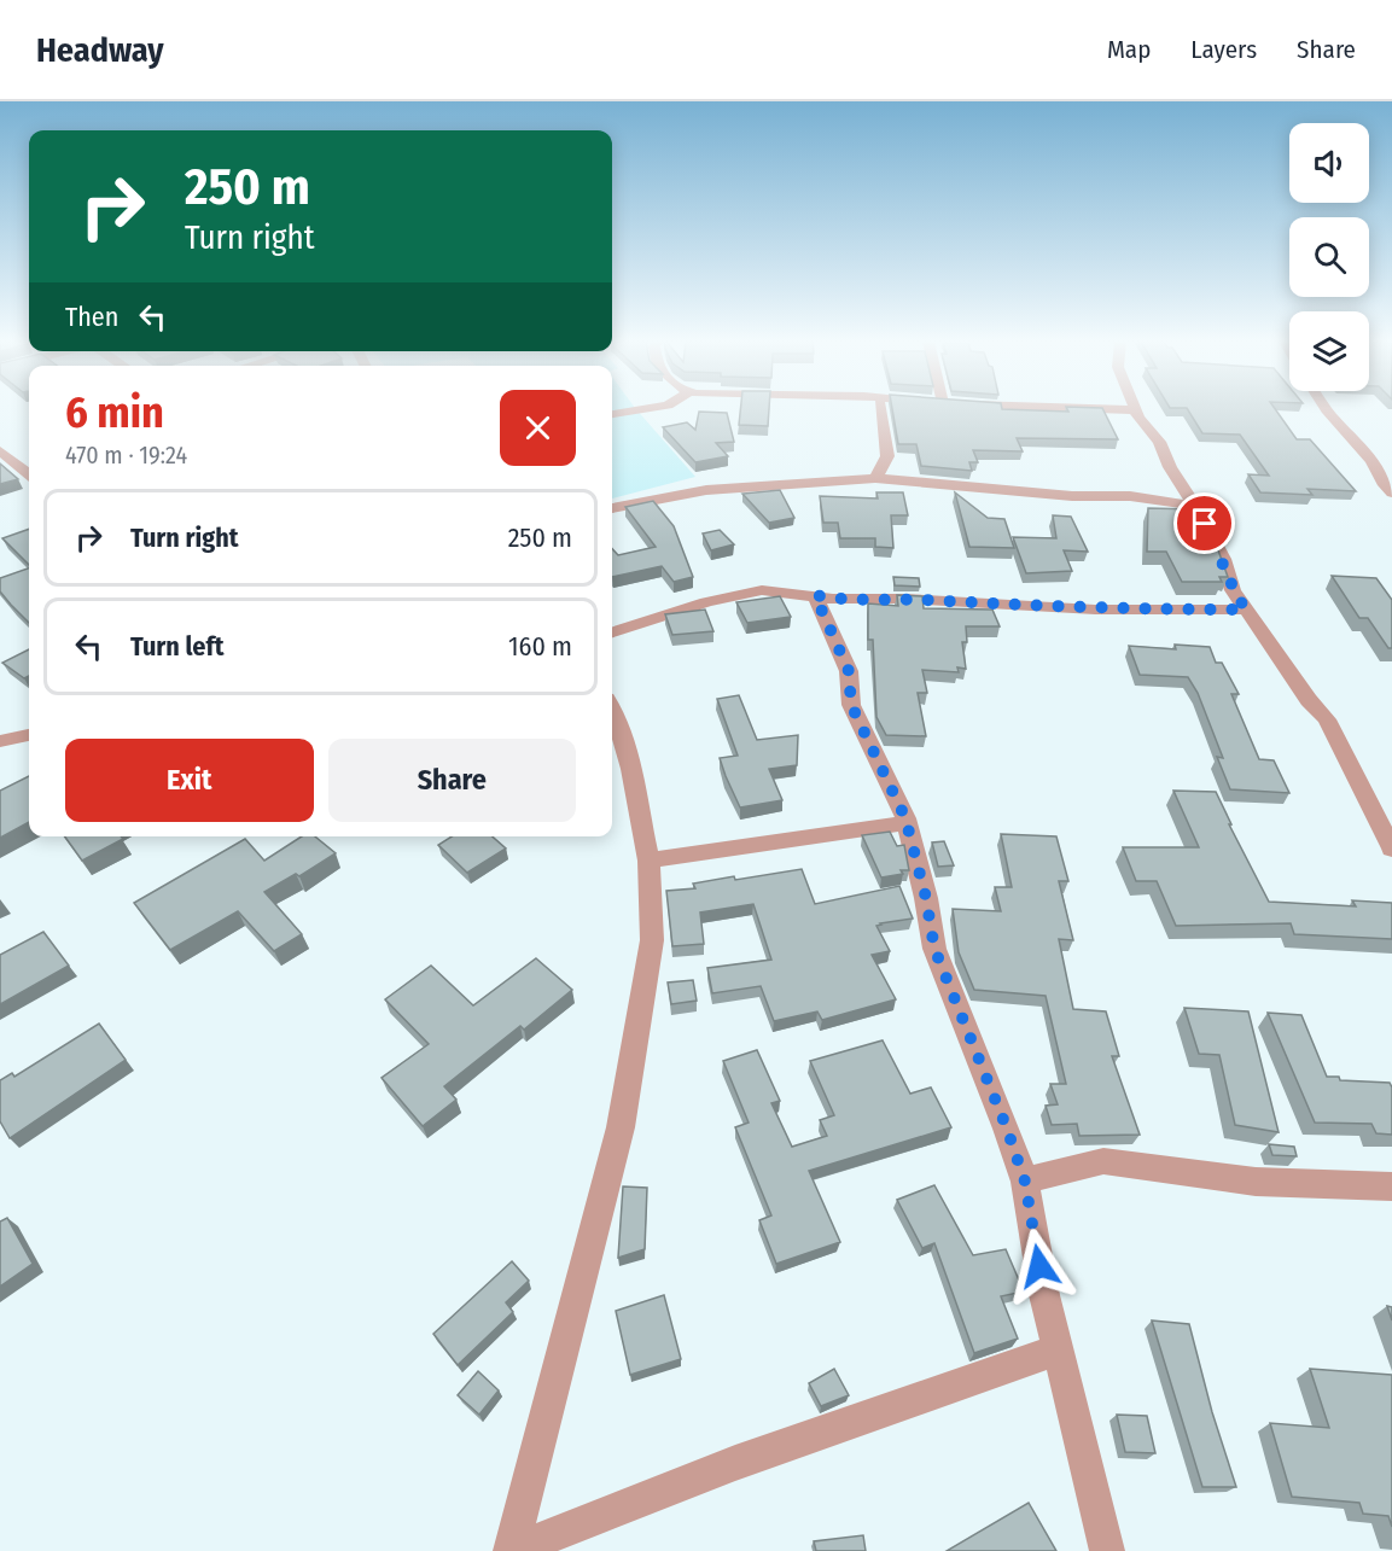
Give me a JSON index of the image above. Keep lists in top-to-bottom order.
{
  "page": {
    "header": "Headway",
    "nav": ["Map", "Layers", "Share"],
    "turn": ["250 m", "Turn right"],
    "then": "Then",
    "heading": ["6 min", "470 m · 19:24"],
    "list": [
      {
        "name": "Turn right",
        "value": "250 m"
      },
      {
        "name": "Turn left",
        "value": "160 m"
      }
    ],
    "buttons": ["Exit", "Share"]
  }
}
